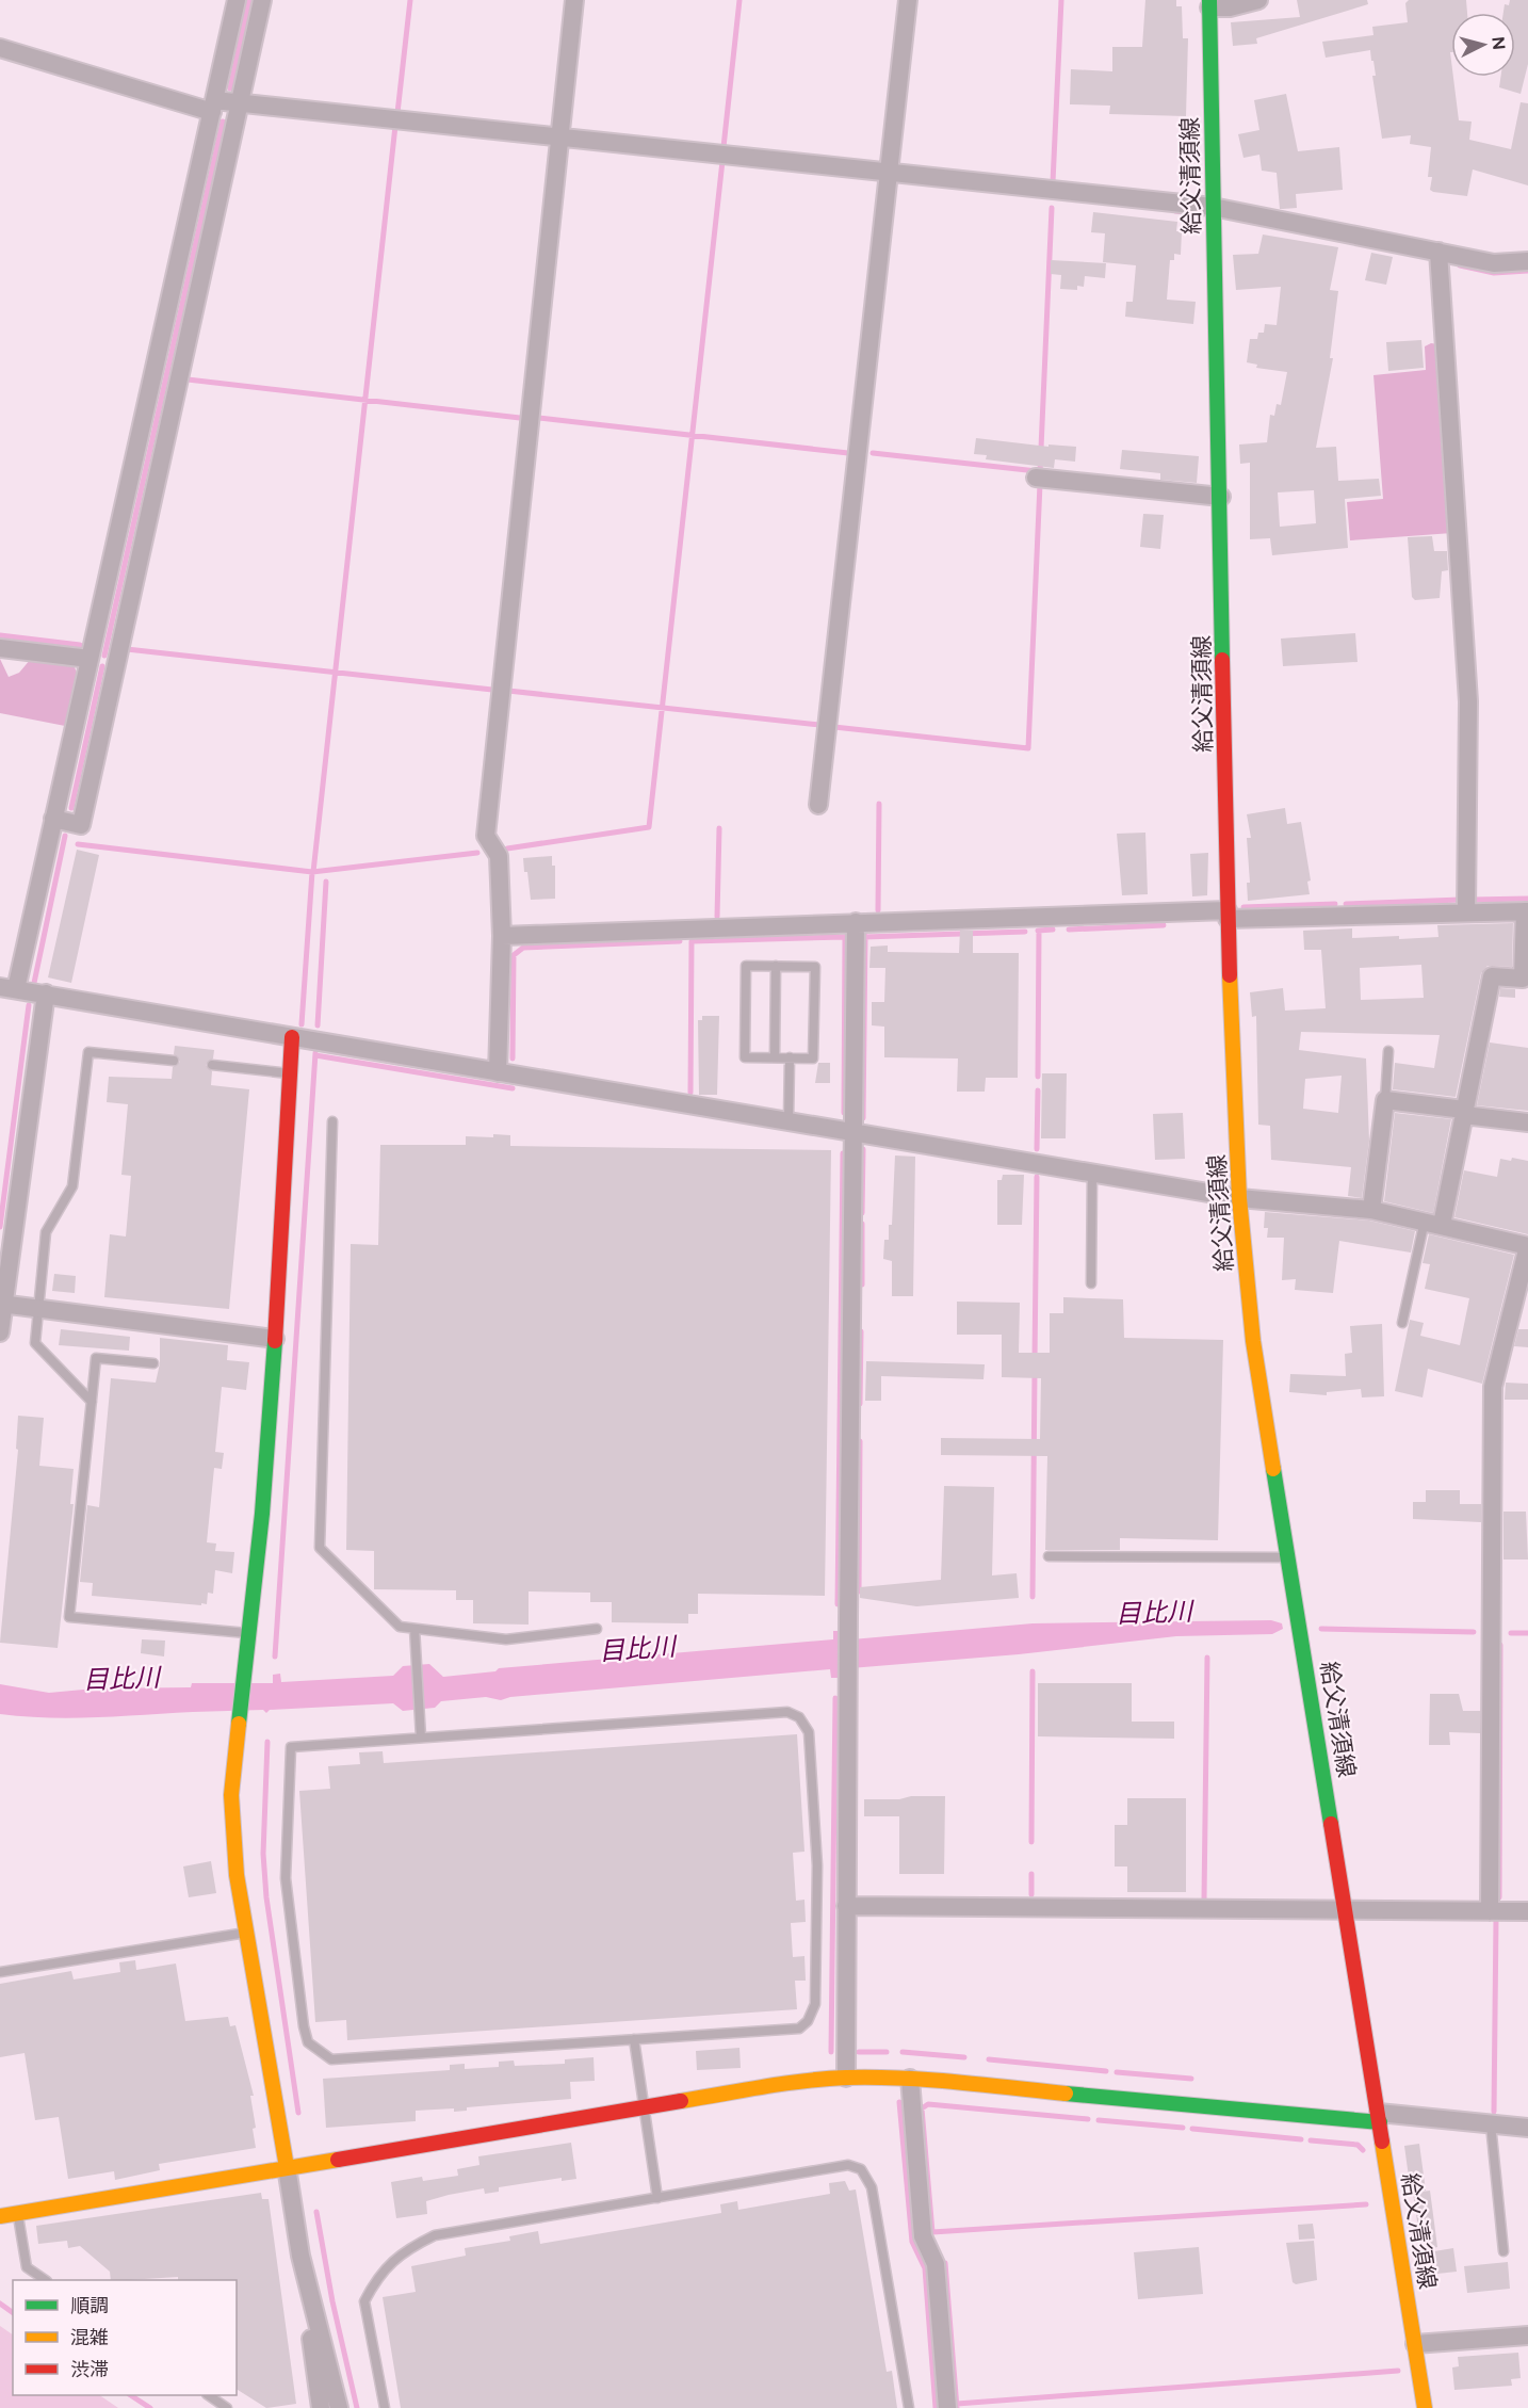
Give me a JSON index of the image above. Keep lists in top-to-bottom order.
{
  "streets": {
    "street": ["給父清須線"]
  },
  "water": ["目比川"],
  "legend": ["順調", "混雑", "渋滞"],
  "north": "right"
}
